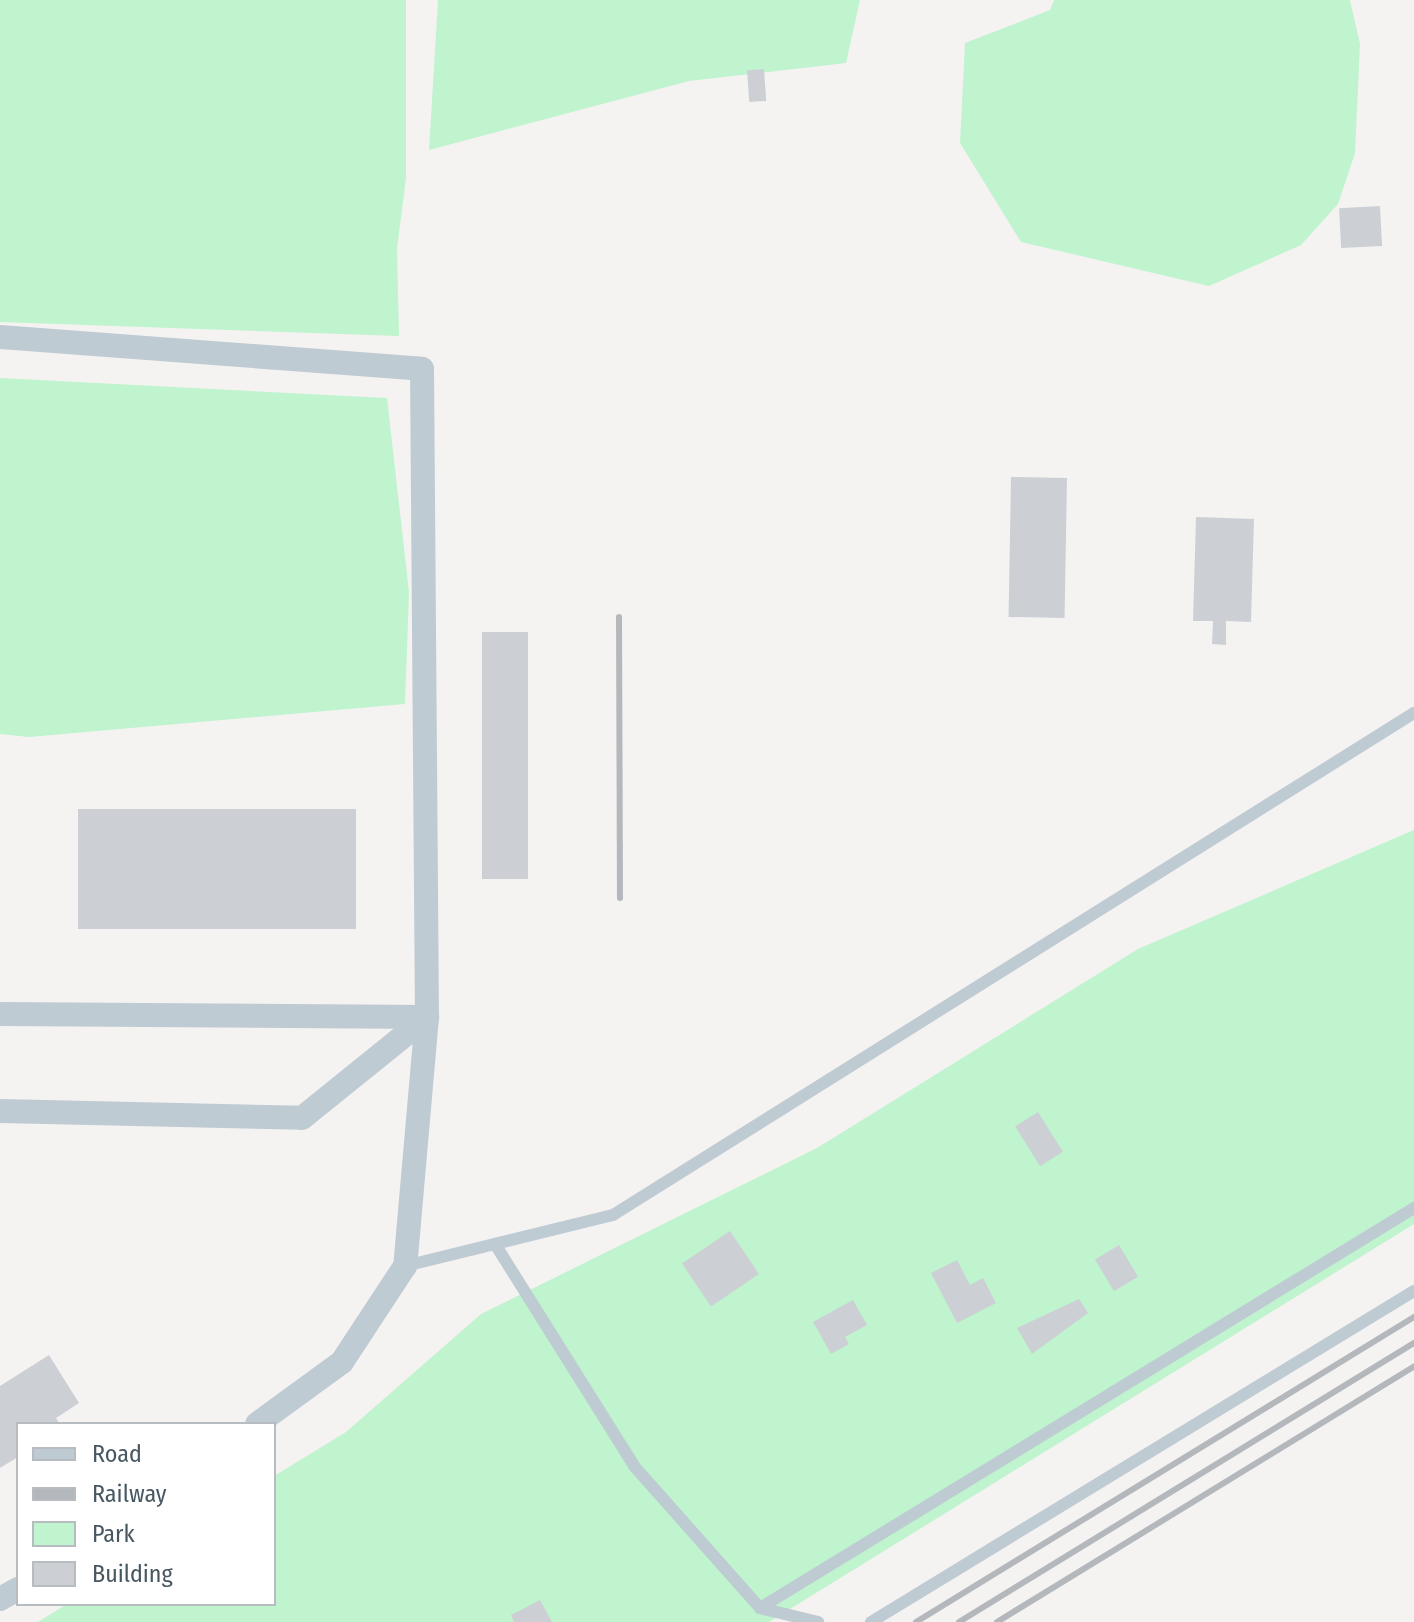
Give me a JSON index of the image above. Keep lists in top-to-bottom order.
{
  "legend": [
    "Road",
    "Railway",
    "Park",
    "Building"
  ]
}
